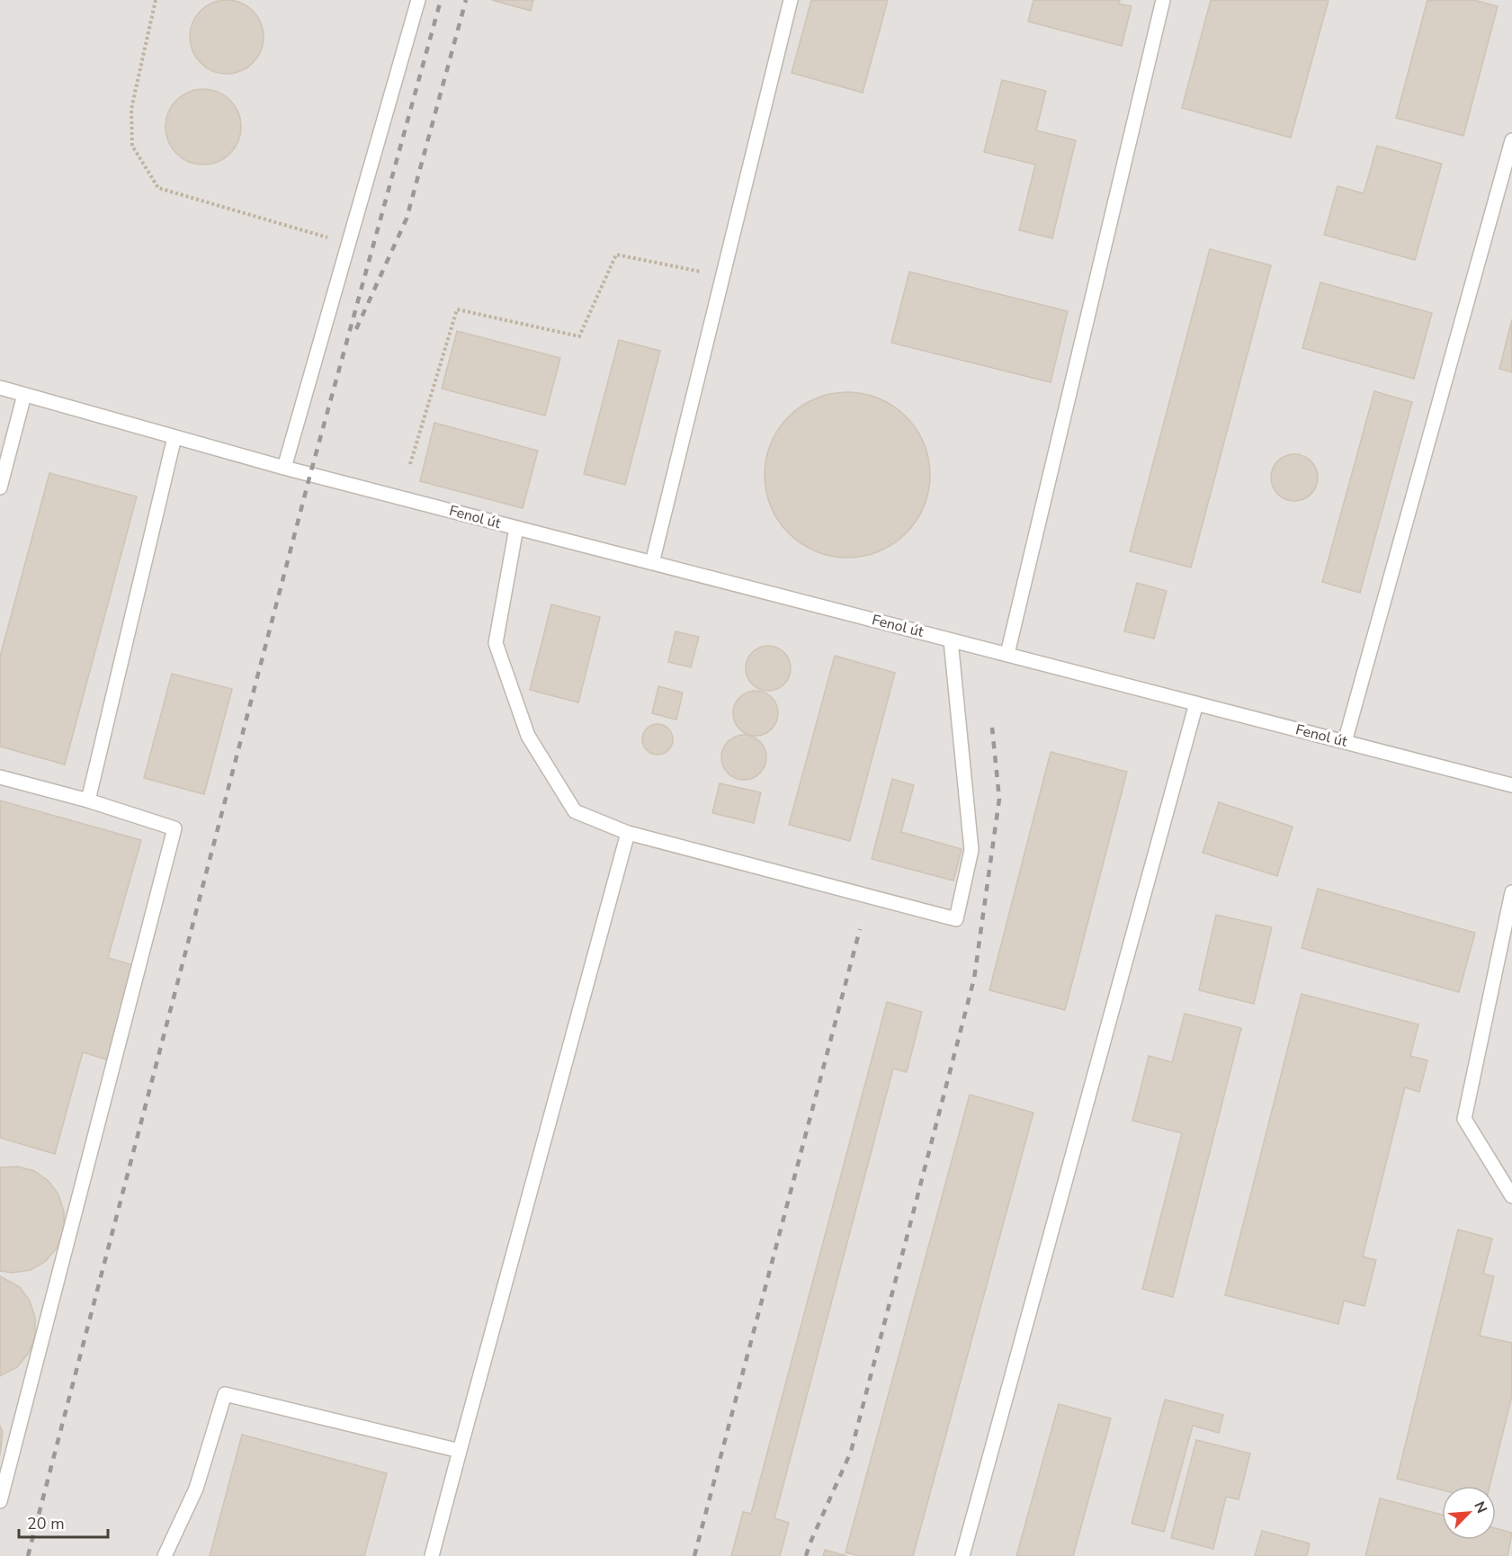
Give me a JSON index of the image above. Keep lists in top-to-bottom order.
{
  "streets": {
    "lane": ["Fenol út"]
  },
  "scale_bar": "20 m",
  "north": "top right"
}
